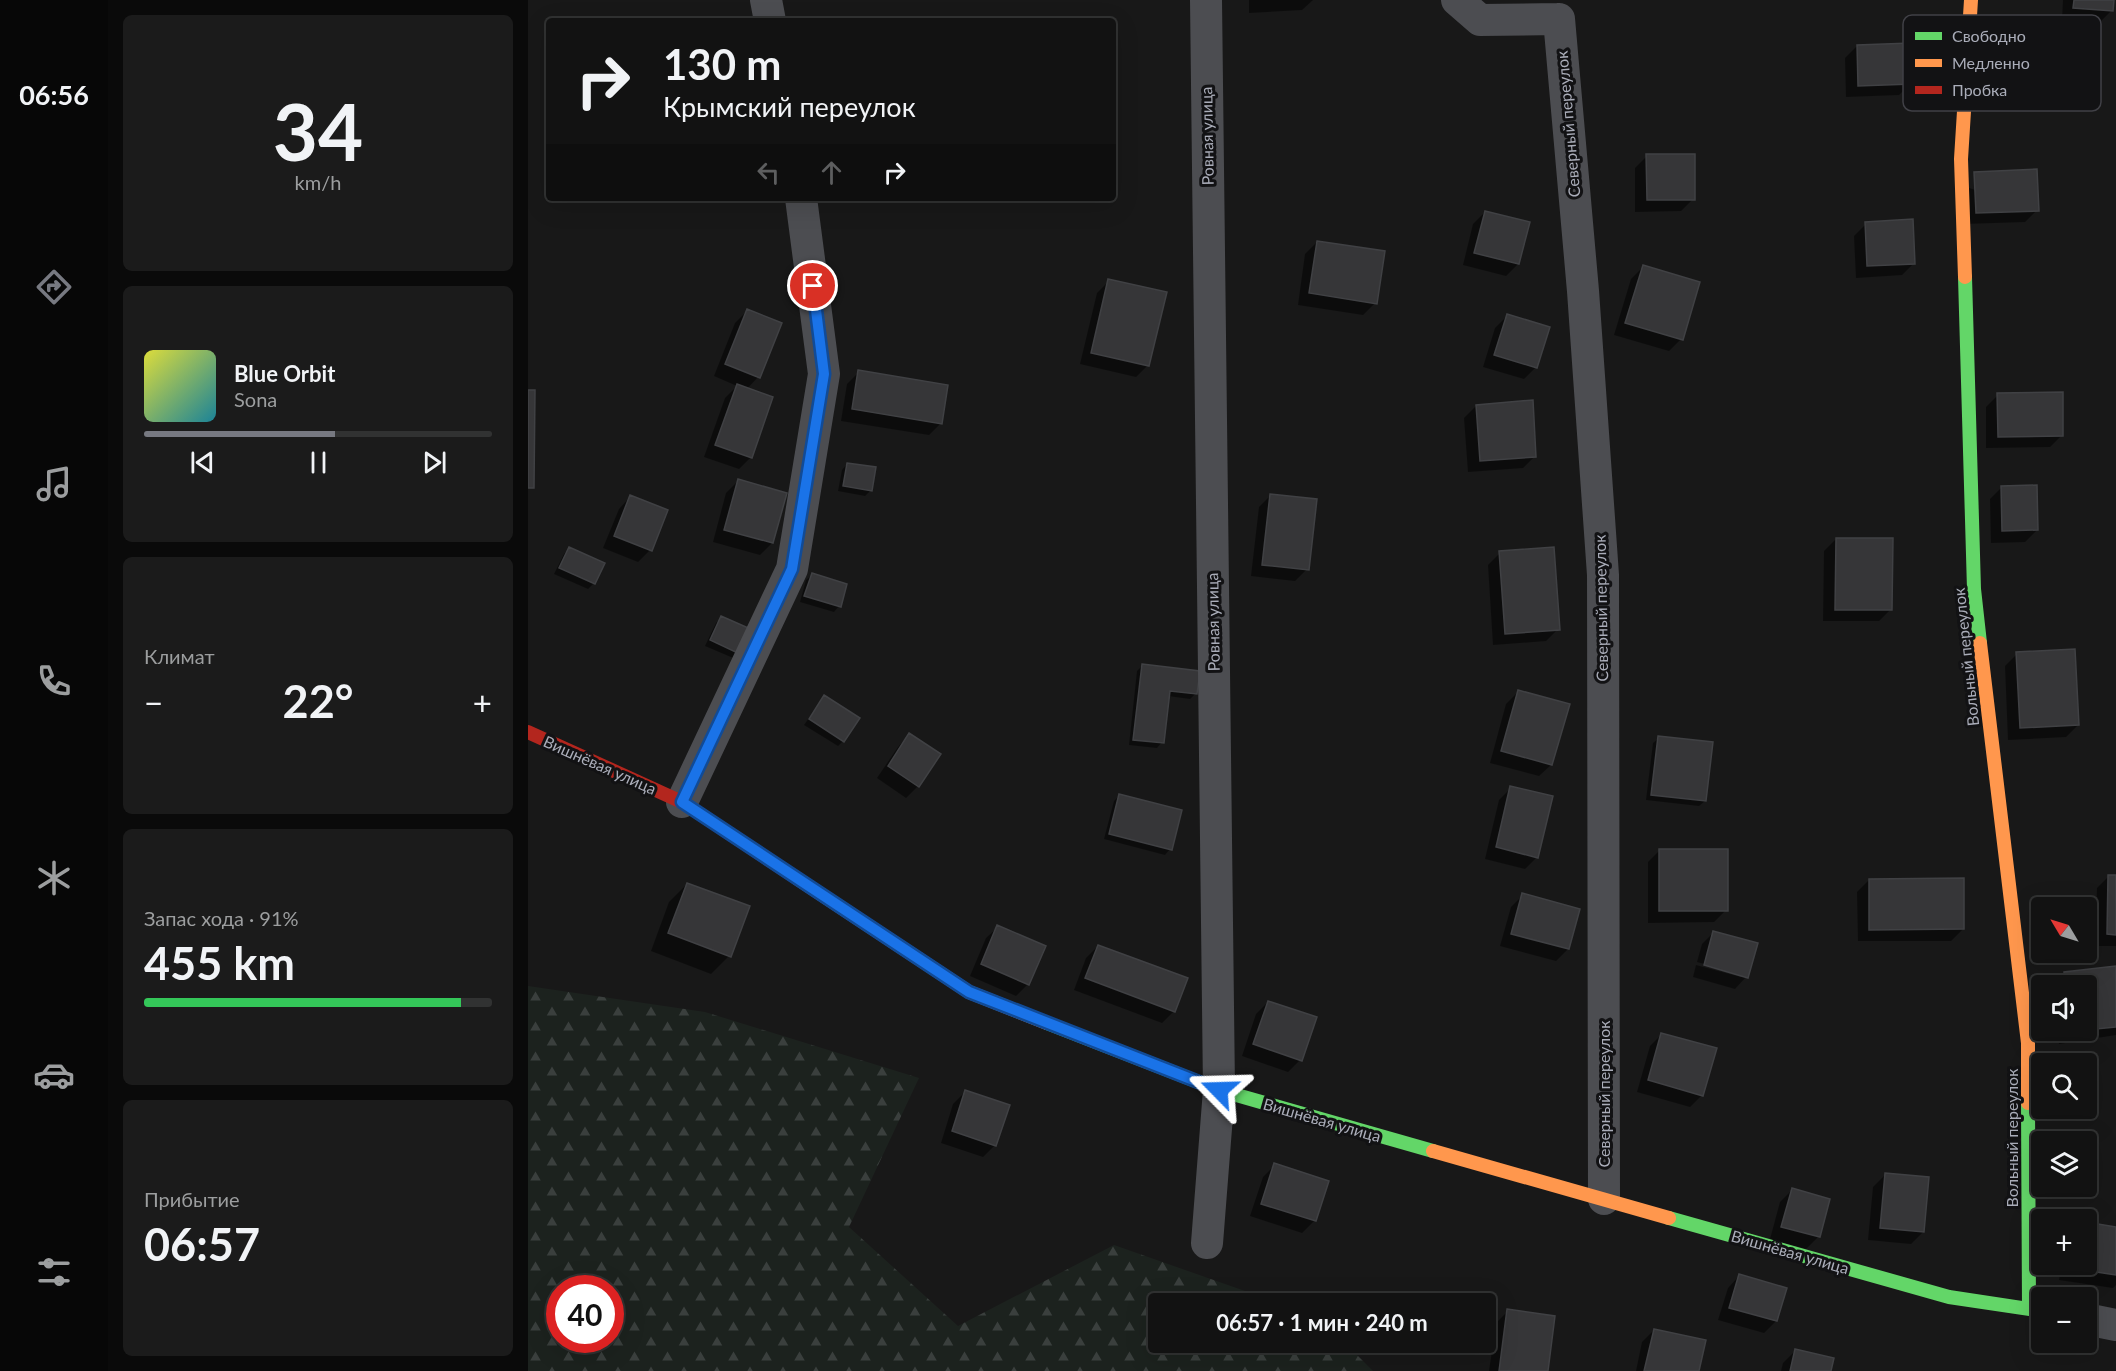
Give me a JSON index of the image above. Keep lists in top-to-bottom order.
{
  "streets": {
    "street": [
      "Северный переулок",
      "Ровная улица",
      "Вольный переулок",
      "Вишнёвая улица"
    ]
  },
  "crossings": [
    ["Северный переулок", "Вишнёвая улица"],
    ["Ровная улица", "Вишнёвая улица"]
  ],
  "legend": ["Свободно", "Медленно", "Пробка"],
  "north": "top left",
  "page": {
    "tabs": "06:56",
    "tile": [
      ["34", "km/h"],
      "Климат",
      ["Запас хода · 91%", "455 km"],
      ["Прибытие", "06:57"]
    ],
    "turn": ["130 m", "Крымский переулок"],
    "song": ["Blue Orbit", "Sona"],
    "heat": ["−", "22°", "+"],
    "map_buttons": ["+", "−"],
    "limit": "40",
    "trip": "06:57 · 1 мин · 240 m"
  }
}
